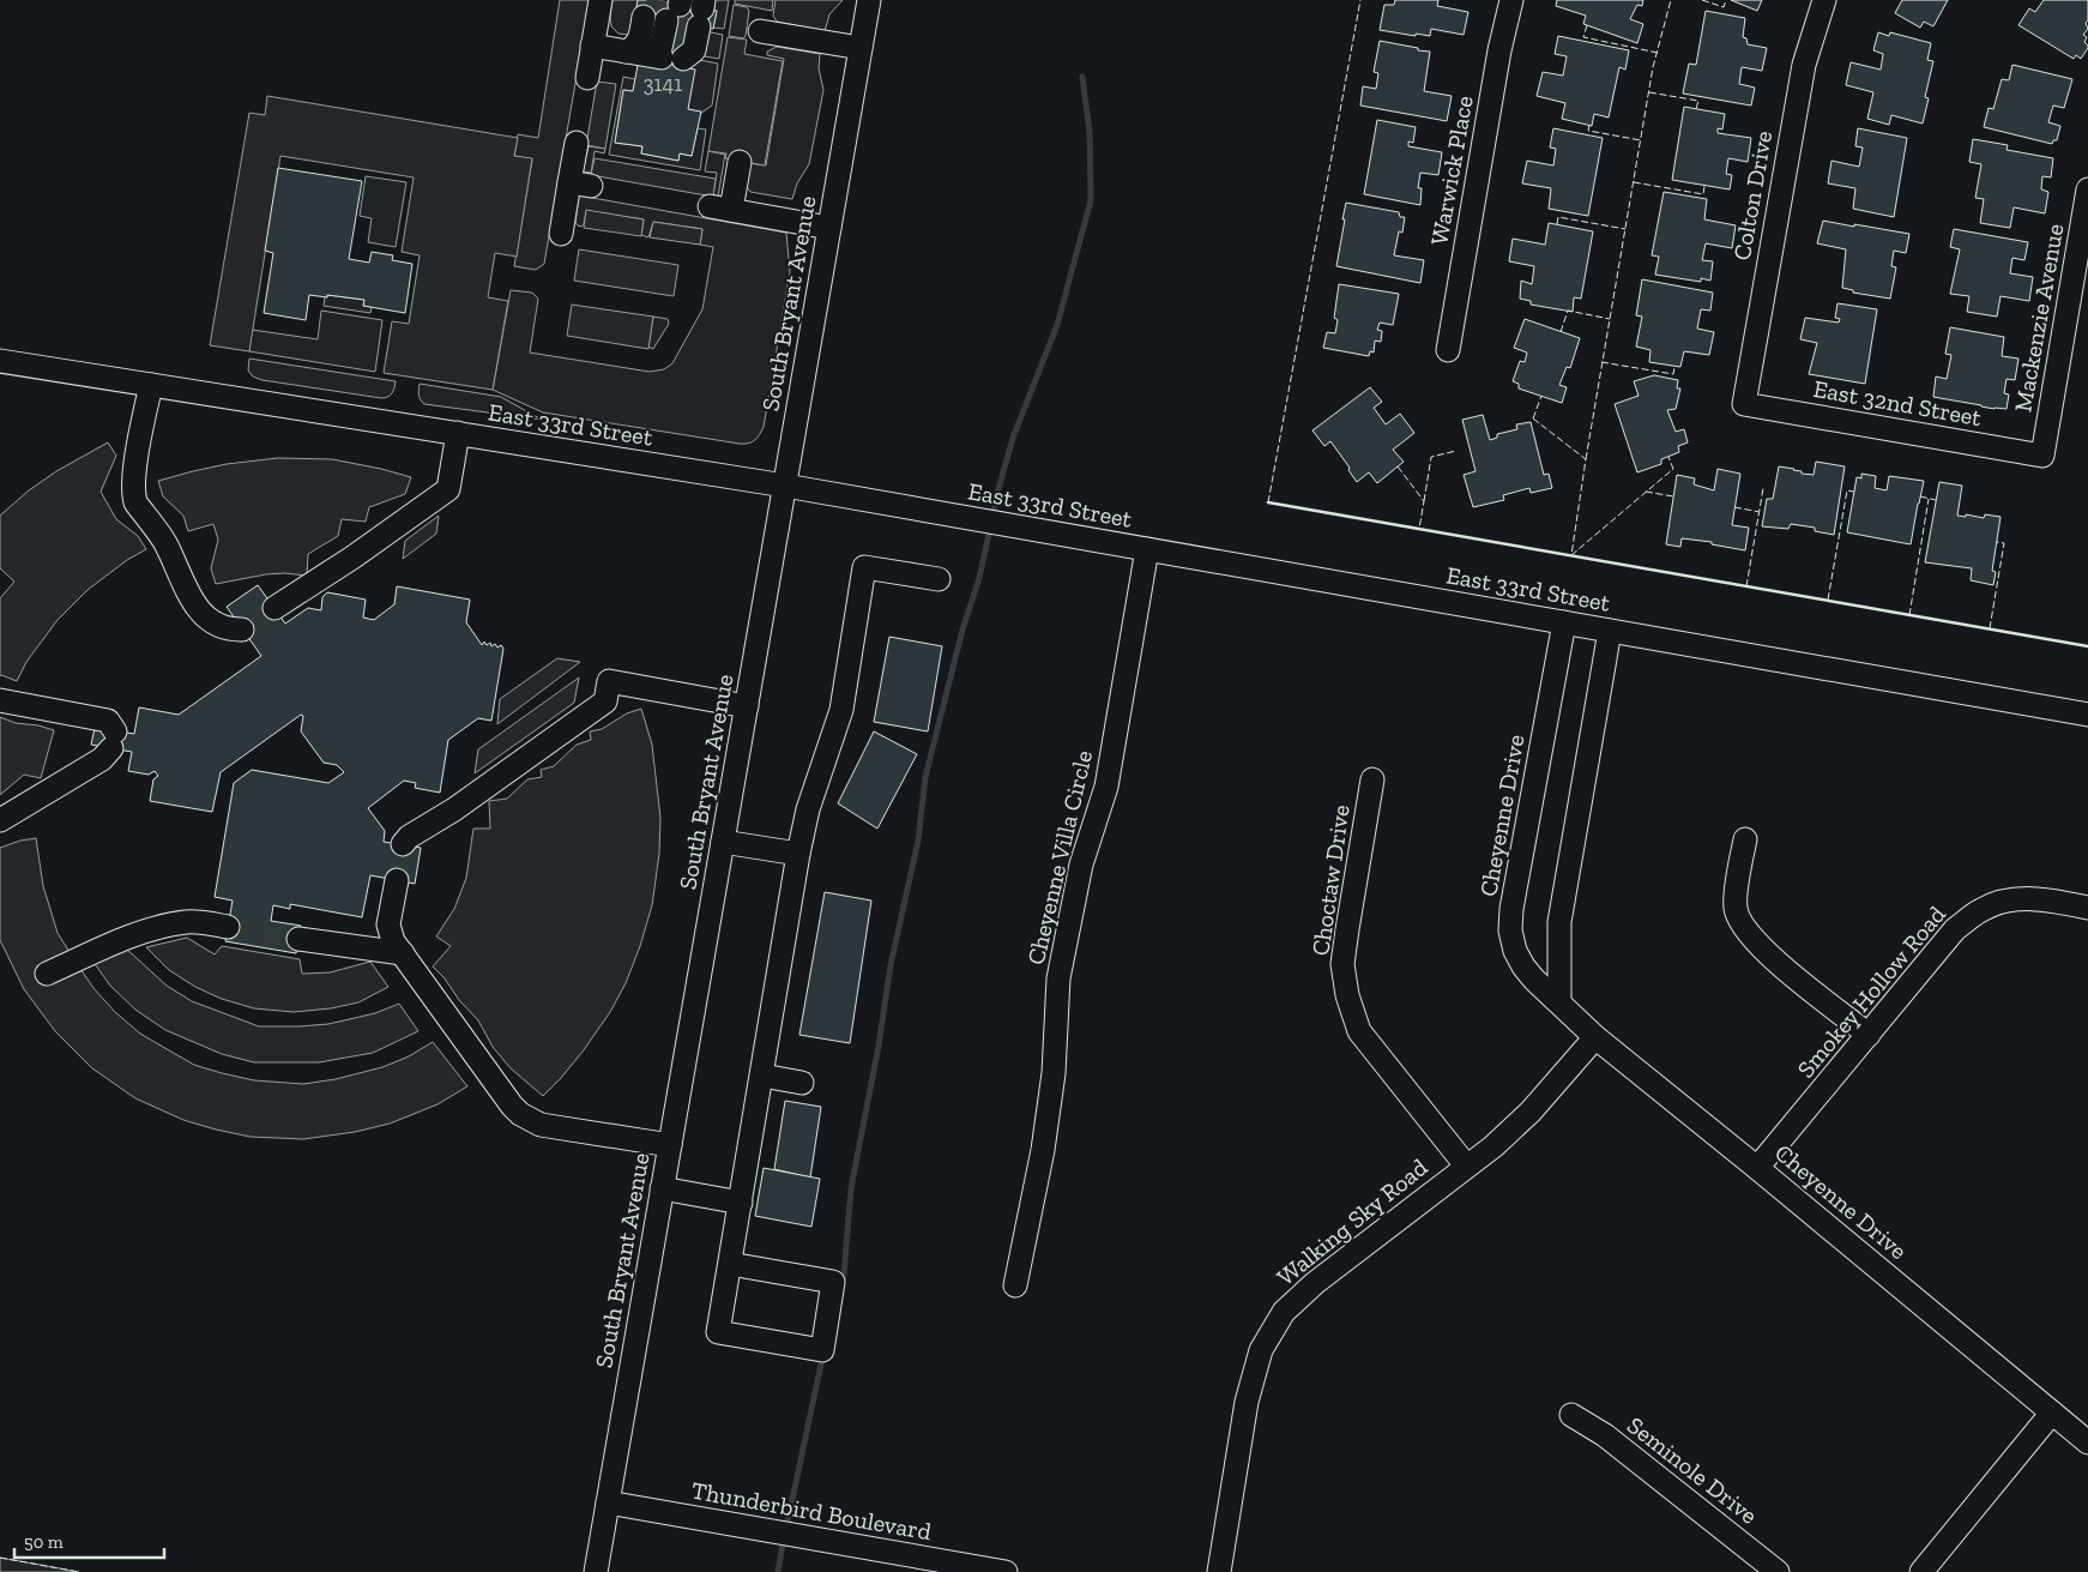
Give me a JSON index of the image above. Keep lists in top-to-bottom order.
{
  "streets": {
    "street": [
      "Warwick Place",
      "Colton Drive",
      "South Bryant Avenue",
      "Mackenzie Avenue",
      "East 32nd Street",
      "East 33rd Street",
      "Cheyenne Drive",
      "Cheyenne Villa Circle",
      "Choctaw Drive",
      "Smokey Hollow Road",
      "Walking Sky Road",
      "Seminole Drive",
      "Thunderbird Boulevard"
    ]
  },
  "crossings": [
    ["Colton Drive", "East 32nd Street"],
    ["South Bryant Avenue", "East 33rd Street"],
    ["South Bryant Avenue", "Thunderbird Boulevard"],
    ["Mackenzie Avenue", "East 32nd Street"],
    ["East 33rd Street", "Cheyenne Drive"],
    ["East 33rd Street", "Cheyenne Villa Circle"],
    ["Cheyenne Drive", "Smokey Hollow Road"],
    ["Cheyenne Drive", "Walking Sky Road"],
    ["Choctaw Drive", "Walking Sky Road"]
  ],
  "house_numbers": ["3141"],
  "scale_bar": "50 m"
}
